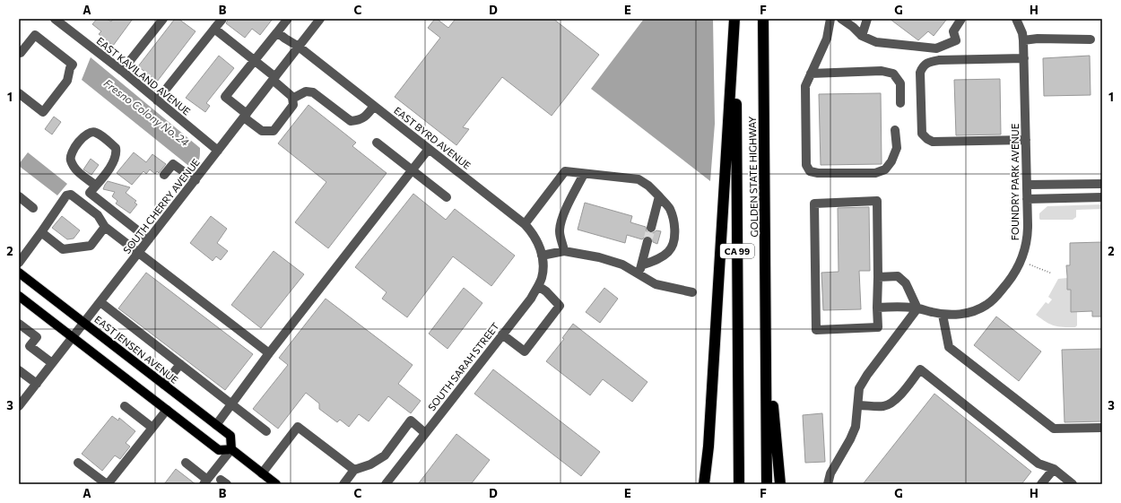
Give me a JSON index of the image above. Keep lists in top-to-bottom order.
{
  "streets": {
    "highway": ["GOLDEN STATE HIGHWAY", "CA 99"],
    "main road": ["EAST JENSEN AVENUE"],
    "street": [
      "EAST KAVILAND AVENUE",
      "EAST BYRD AVENUE",
      "FOUNDRY PARK AVENUE",
      "SOUTH CHERRY AVENUE",
      "SOUTH SARAH STREET"
    ]
  },
  "crossings": [
    ["EAST KAVILAND AVENUE", "SOUTH CHERRY AVENUE"],
    ["EAST BYRD AVENUE", "SOUTH CHERRY AVENUE"],
    ["EAST BYRD AVENUE", "SOUTH SARAH STREET"],
    ["SOUTH CHERRY AVENUE", "EAST JENSEN AVENUE"]
  ],
  "water": ["Fresno Colony No. 24"],
  "grid": {
    "columns": [
      "A",
      "B",
      "C",
      "D",
      "E",
      "F",
      "G",
      "H"
    ],
    "rows": ["1", "2", "3"]
  }
}
